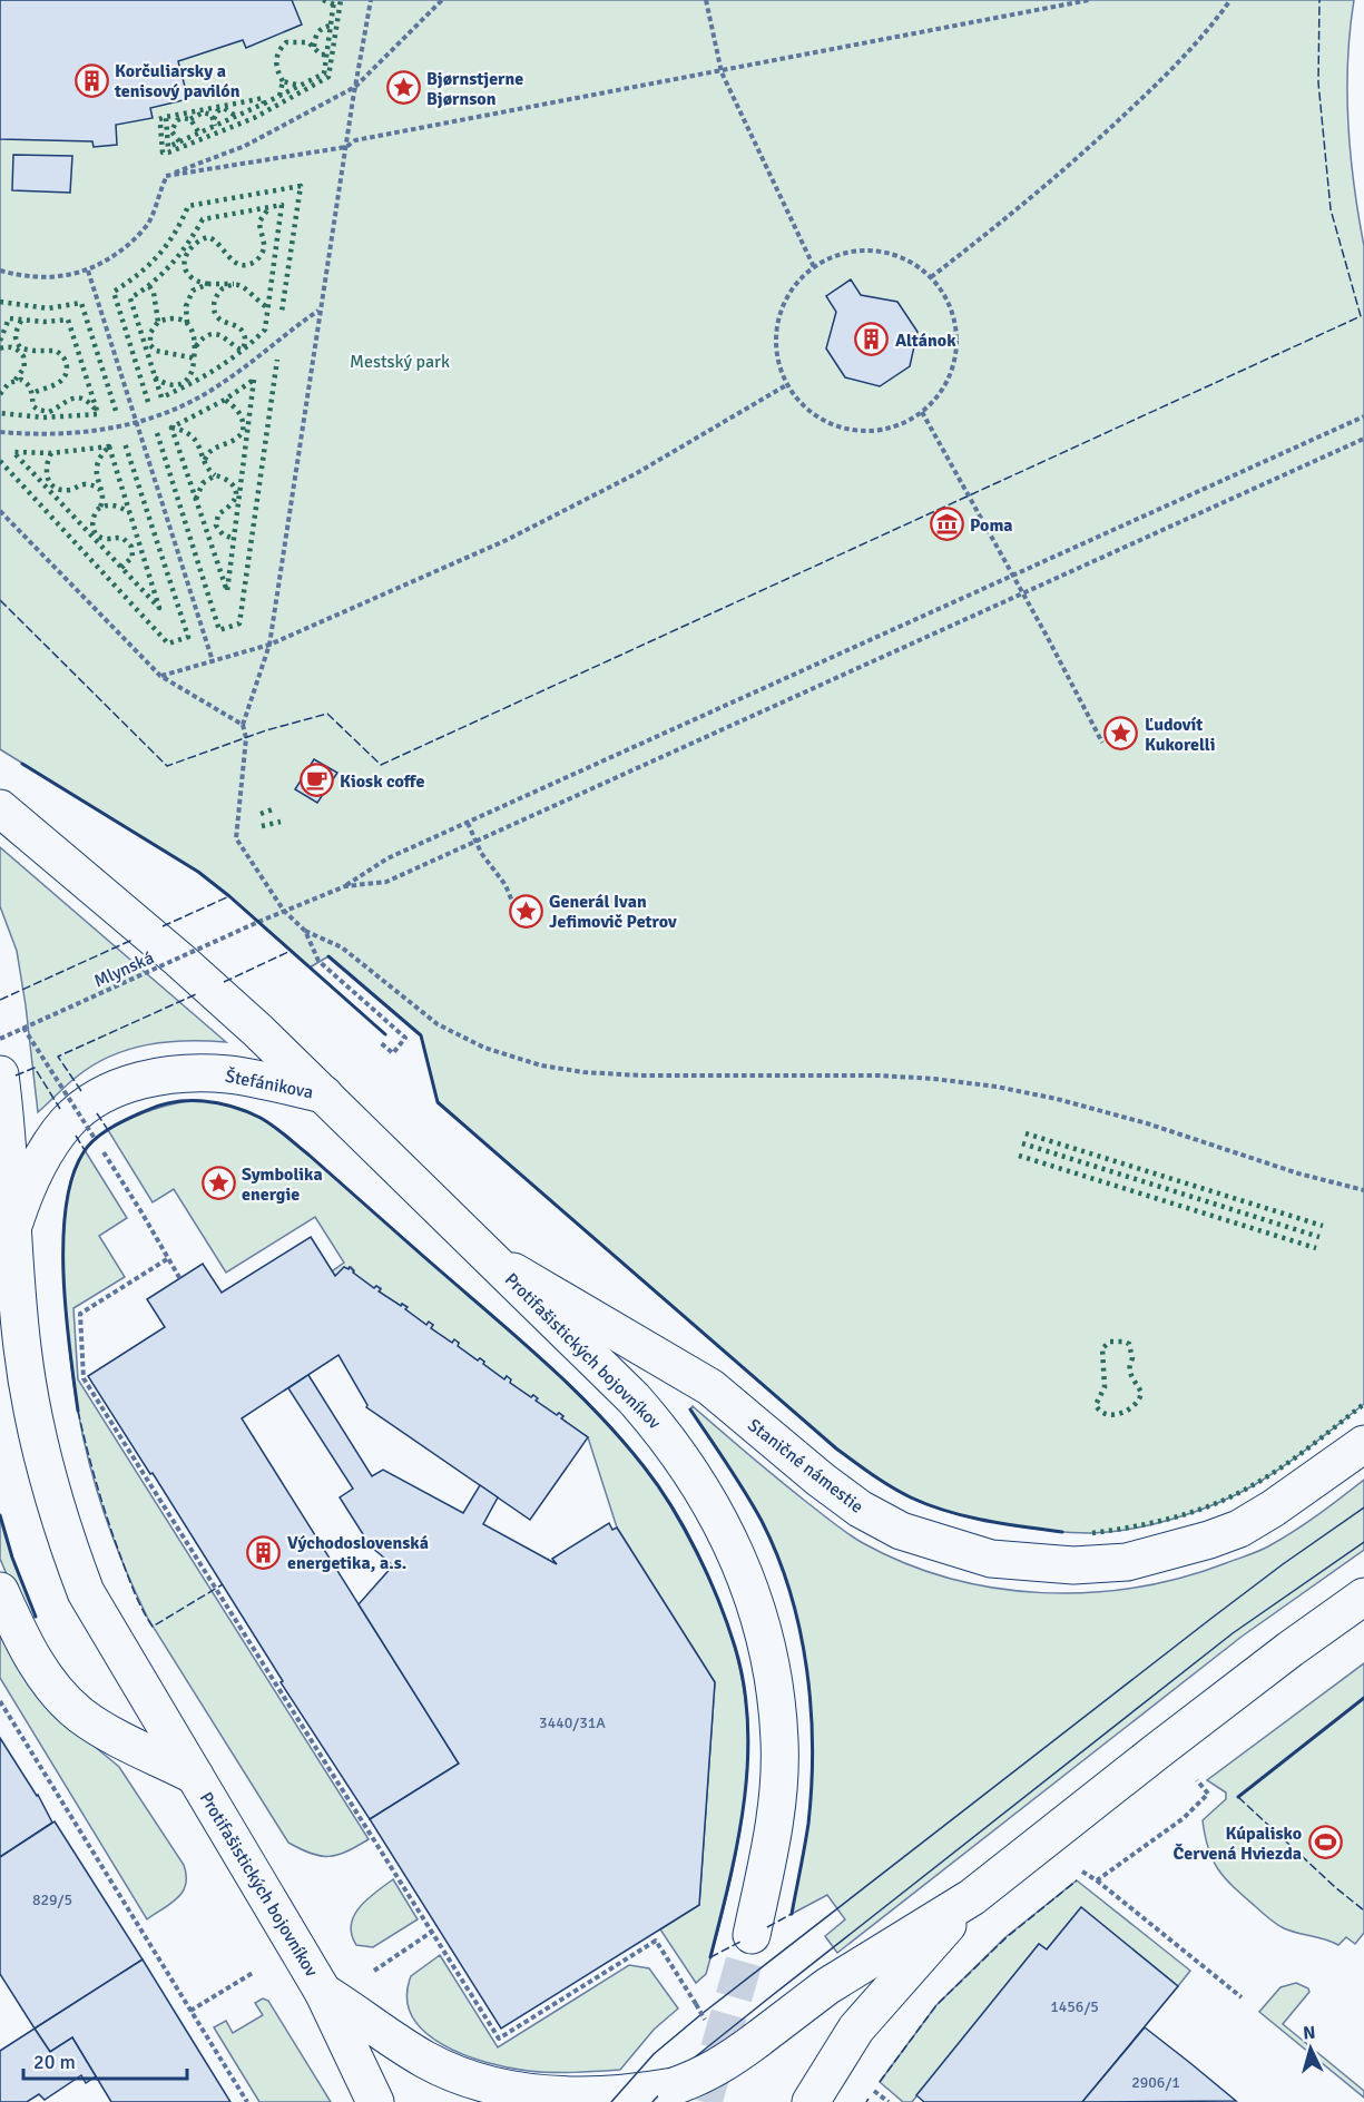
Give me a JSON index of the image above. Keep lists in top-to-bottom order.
{
  "streets": {
    "street": ["Štefánikova", "Protifašistických bojovníkov", "Staničné námestie"],
    "path": ["Mlynská"]
  },
  "crossings": [
    ["Štefánikova", "Protifašistických bojovníkov"],
    ["Štefánikova", "Staničné námestie"],
    ["Protifašistických bojovníkov", "Staničné námestie"]
  ],
  "parks": ["Mestský park"],
  "places": {
    "building": ["Korčuliarsky a tenisový pavilón", "Altánok", "Východoslovenská energetika, a.s."],
    "place": [
      "Bjørnstjerne Bjørnson",
      "Ľudovít Kukorelli",
      "Generál Ivan Jefimovič Petrov",
      "Symbolika energie"
    ],
    "museum": ["Poma"],
    "cafe": ["Kiosk coffe"],
    "sports": ["Kúpalisko Červená Hviezda"]
  },
  "house_numbers": [
    "3440/31A",
    "829/5",
    "1456/5",
    "2906/1"
  ],
  "scale_bar": "20 m",
  "north": "top"
}
